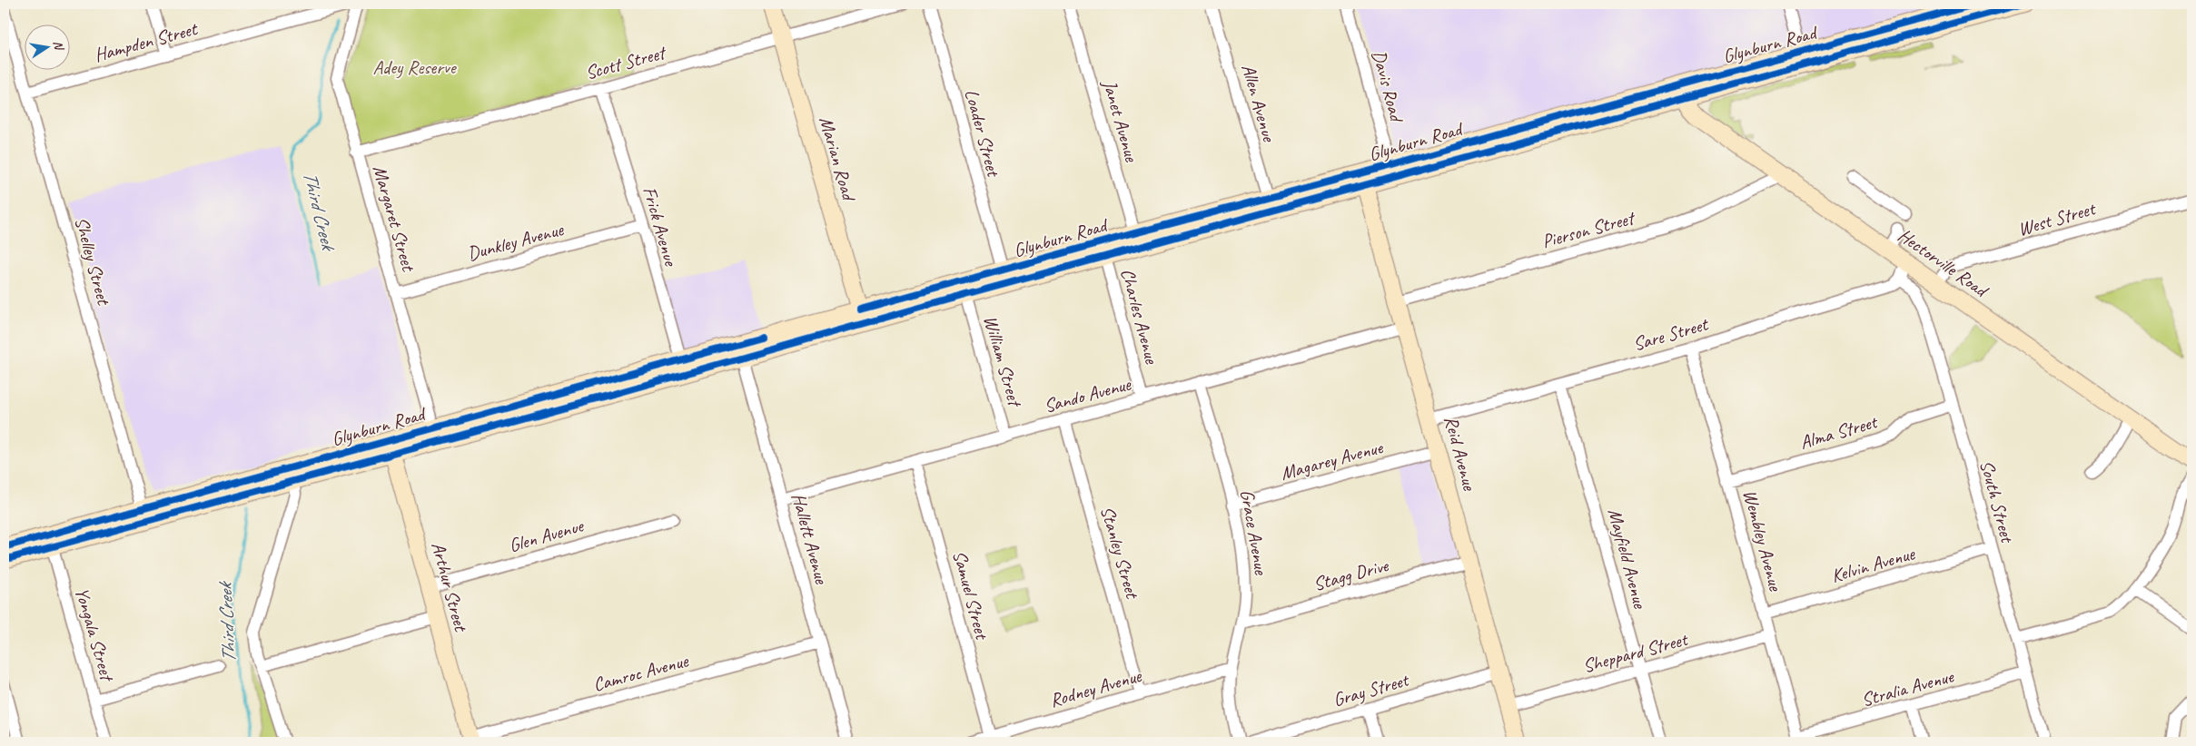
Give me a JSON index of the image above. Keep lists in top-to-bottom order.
{
  "streets": {
    "main road": [
      "Glynburn Road",
      "Marian Road",
      "Hectorville Road",
      "Reid Avenue",
      "Arthur Street"
    ],
    "street": [
      "Hampden Street",
      "Scott Street",
      "Davis Road",
      "Allen Avenue",
      "Janet Avenue",
      "Loader Street",
      "Margaret Street",
      "West Street",
      "Frick Avenue",
      "Pierson Street",
      "Dunkley Avenue",
      "Shelley Street",
      "Charles Avenue",
      "Sare Street",
      "William Street",
      "Sando Avenue",
      "Alma Street",
      "Magarey Avenue",
      "South Street",
      "Grace Avenue",
      "Glen Avenue",
      "Hallett Avenue",
      "Wembley Avenue",
      "Stanley Street",
      "Mayfield Avenue",
      "Kelvin Avenue",
      "Stagg Drive",
      "Samuel Street",
      "Yongala Street",
      "Sheppard Street",
      "Camroc Avenue",
      "Rodney Avenue",
      "Stralia Avenue",
      "Gray Street"
    ]
  },
  "crossings": [
    ["Hampden Street", "Shelley Street"],
    ["Glynburn Road", "Davis Road"],
    ["Glynburn Road", "Allen Avenue"],
    ["Glynburn Road", "Janet Avenue"],
    ["Glynburn Road", "Loader Street"],
    ["Glynburn Road", "Marian Road"],
    ["Glynburn Road", "Margaret Street"],
    ["Glynburn Road", "Frick Avenue"],
    ["Glynburn Road", "Shelley Street"],
    ["Glynburn Road", "Hectorville Road"],
    ["Glynburn Road", "Charles Avenue"],
    ["Glynburn Road", "William Street"],
    ["Glynburn Road", "Reid Avenue"],
    ["Glynburn Road", "Hallett Avenue"],
    ["Glynburn Road", "Arthur Street"],
    ["Glynburn Road", "Yongala Street"],
    ["Scott Street", "Marian Road"],
    ["Scott Street", "Margaret Street"],
    ["Scott Street", "Frick Avenue"],
    ["Margaret Street", "Dunkley Avenue"],
    ["West Street", "Hectorville Road"],
    ["Frick Avenue", "Dunkley Avenue"],
    ["Pierson Street", "Hectorville Road"],
    ["Pierson Street", "Reid Avenue"],
    ["Charles Avenue", "Sando Avenue"],
    ["Sare Street", "Reid Avenue"],
    ["Sare Street", "South Street"],
    ["Sare Street", "Wembley Avenue"],
    ["Sare Street", "Mayfield Avenue"],
    ["William Street", "Sando Avenue"],
    ["Sando Avenue", "Reid Avenue"],
    ["Sando Avenue", "Grace Avenue"],
    ["Sando Avenue", "Hallett Avenue"],
    ["Sando Avenue", "Stanley Street"],
    ["Sando Avenue", "Samuel Street"],
    ["Alma Street", "South Street"],
    ["Alma Street", "Wembley Avenue"],
    ["Reid Avenue", "Magarey Avenue"],
    ["Reid Avenue", "Stagg Drive"],
    ["Reid Avenue", "Sheppard Street"],
    ["Reid Avenue", "Gray Street"],
    ["Magarey Avenue", "Grace Avenue"],
    ["South Street", "Kelvin Avenue"],
    ["South Street", "Stralia Avenue"],
    ["Grace Avenue", "Stagg Drive"],
    ["Grace Avenue", "Rodney Avenue"],
    ["Glen Avenue", "Arthur Street"],
    ["Hallett Avenue", "Camroc Avenue"],
    ["Wembley Avenue", "Kelvin Avenue"],
    ["Wembley Avenue", "Sheppard Street"],
    ["Wembley Avenue", "Stralia Avenue"],
    ["Stanley Street", "Rodney Avenue"],
    ["Mayfield Avenue", "Sheppard Street"],
    ["Arthur Street", "Camroc Avenue"],
    ["Samuel Street", "Rodney Avenue"]
  ],
  "water": ["Third Creek"],
  "parks": ["Adey Reserve"],
  "north": "right"
}
